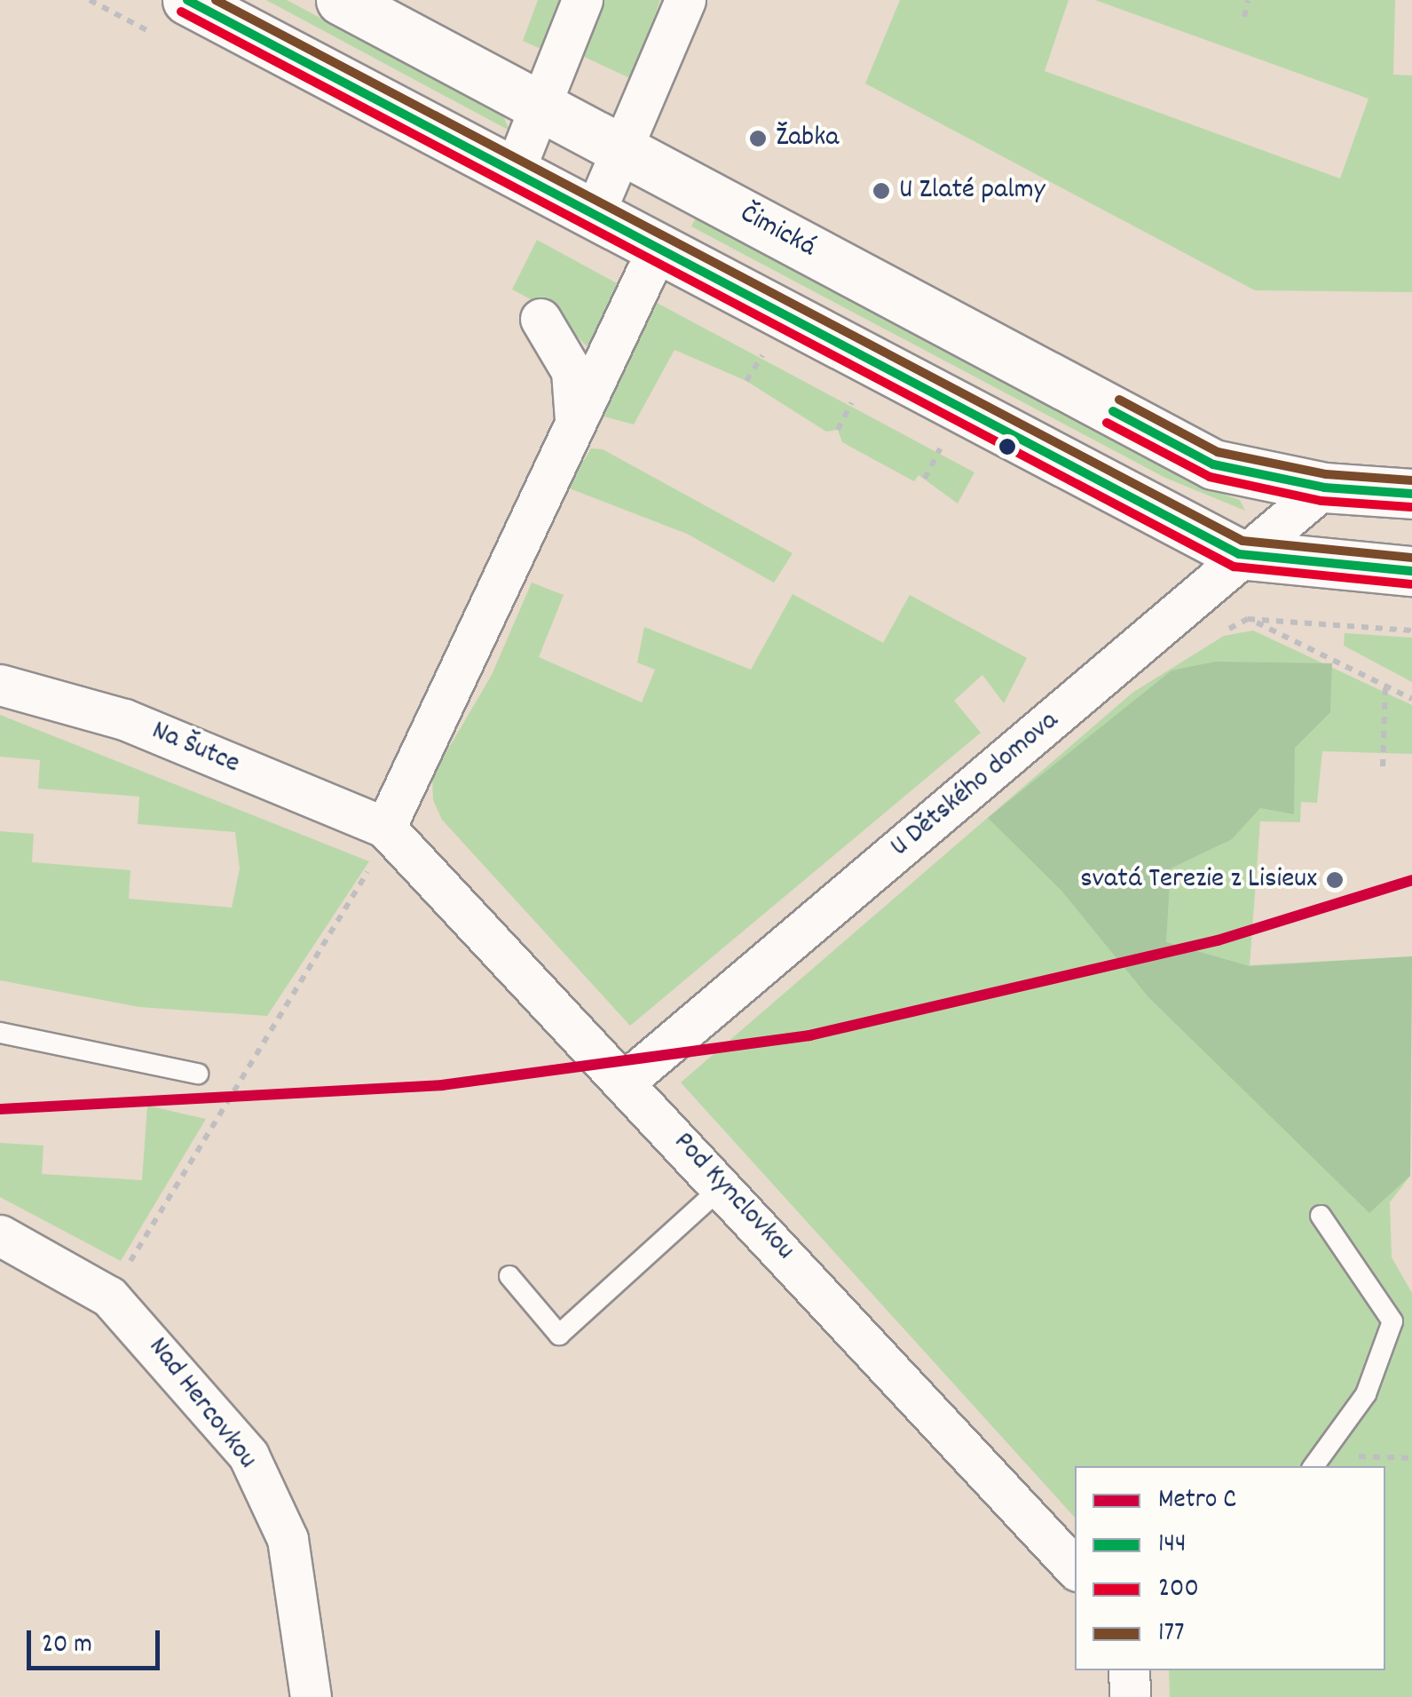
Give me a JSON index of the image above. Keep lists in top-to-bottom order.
{
  "streets": {
    "main road": ["Čimická"],
    "street": [
      "Na Šutce",
      "U Dětského domova",
      "Pod Kynclovkou",
      "Nad Hercovkou"
    ]
  },
  "crossings": [
    ["Čimická", "U Dětského domova"],
    ["Na Šutce", "Pod Kynclovkou"],
    ["U Dětského domova", "Pod Kynclovkou"]
  ],
  "places": ["Žabka", "U Zlaté palmy", "svatá Terezie z Lisieux"],
  "lines": [
    "transit line 144",
    "transit line 177",
    "transit line 200",
    "metro line C"
  ],
  "legend": [
    "Metro C",
    "144",
    "200",
    "177"
  ],
  "scale_bar": "20 m"
}
